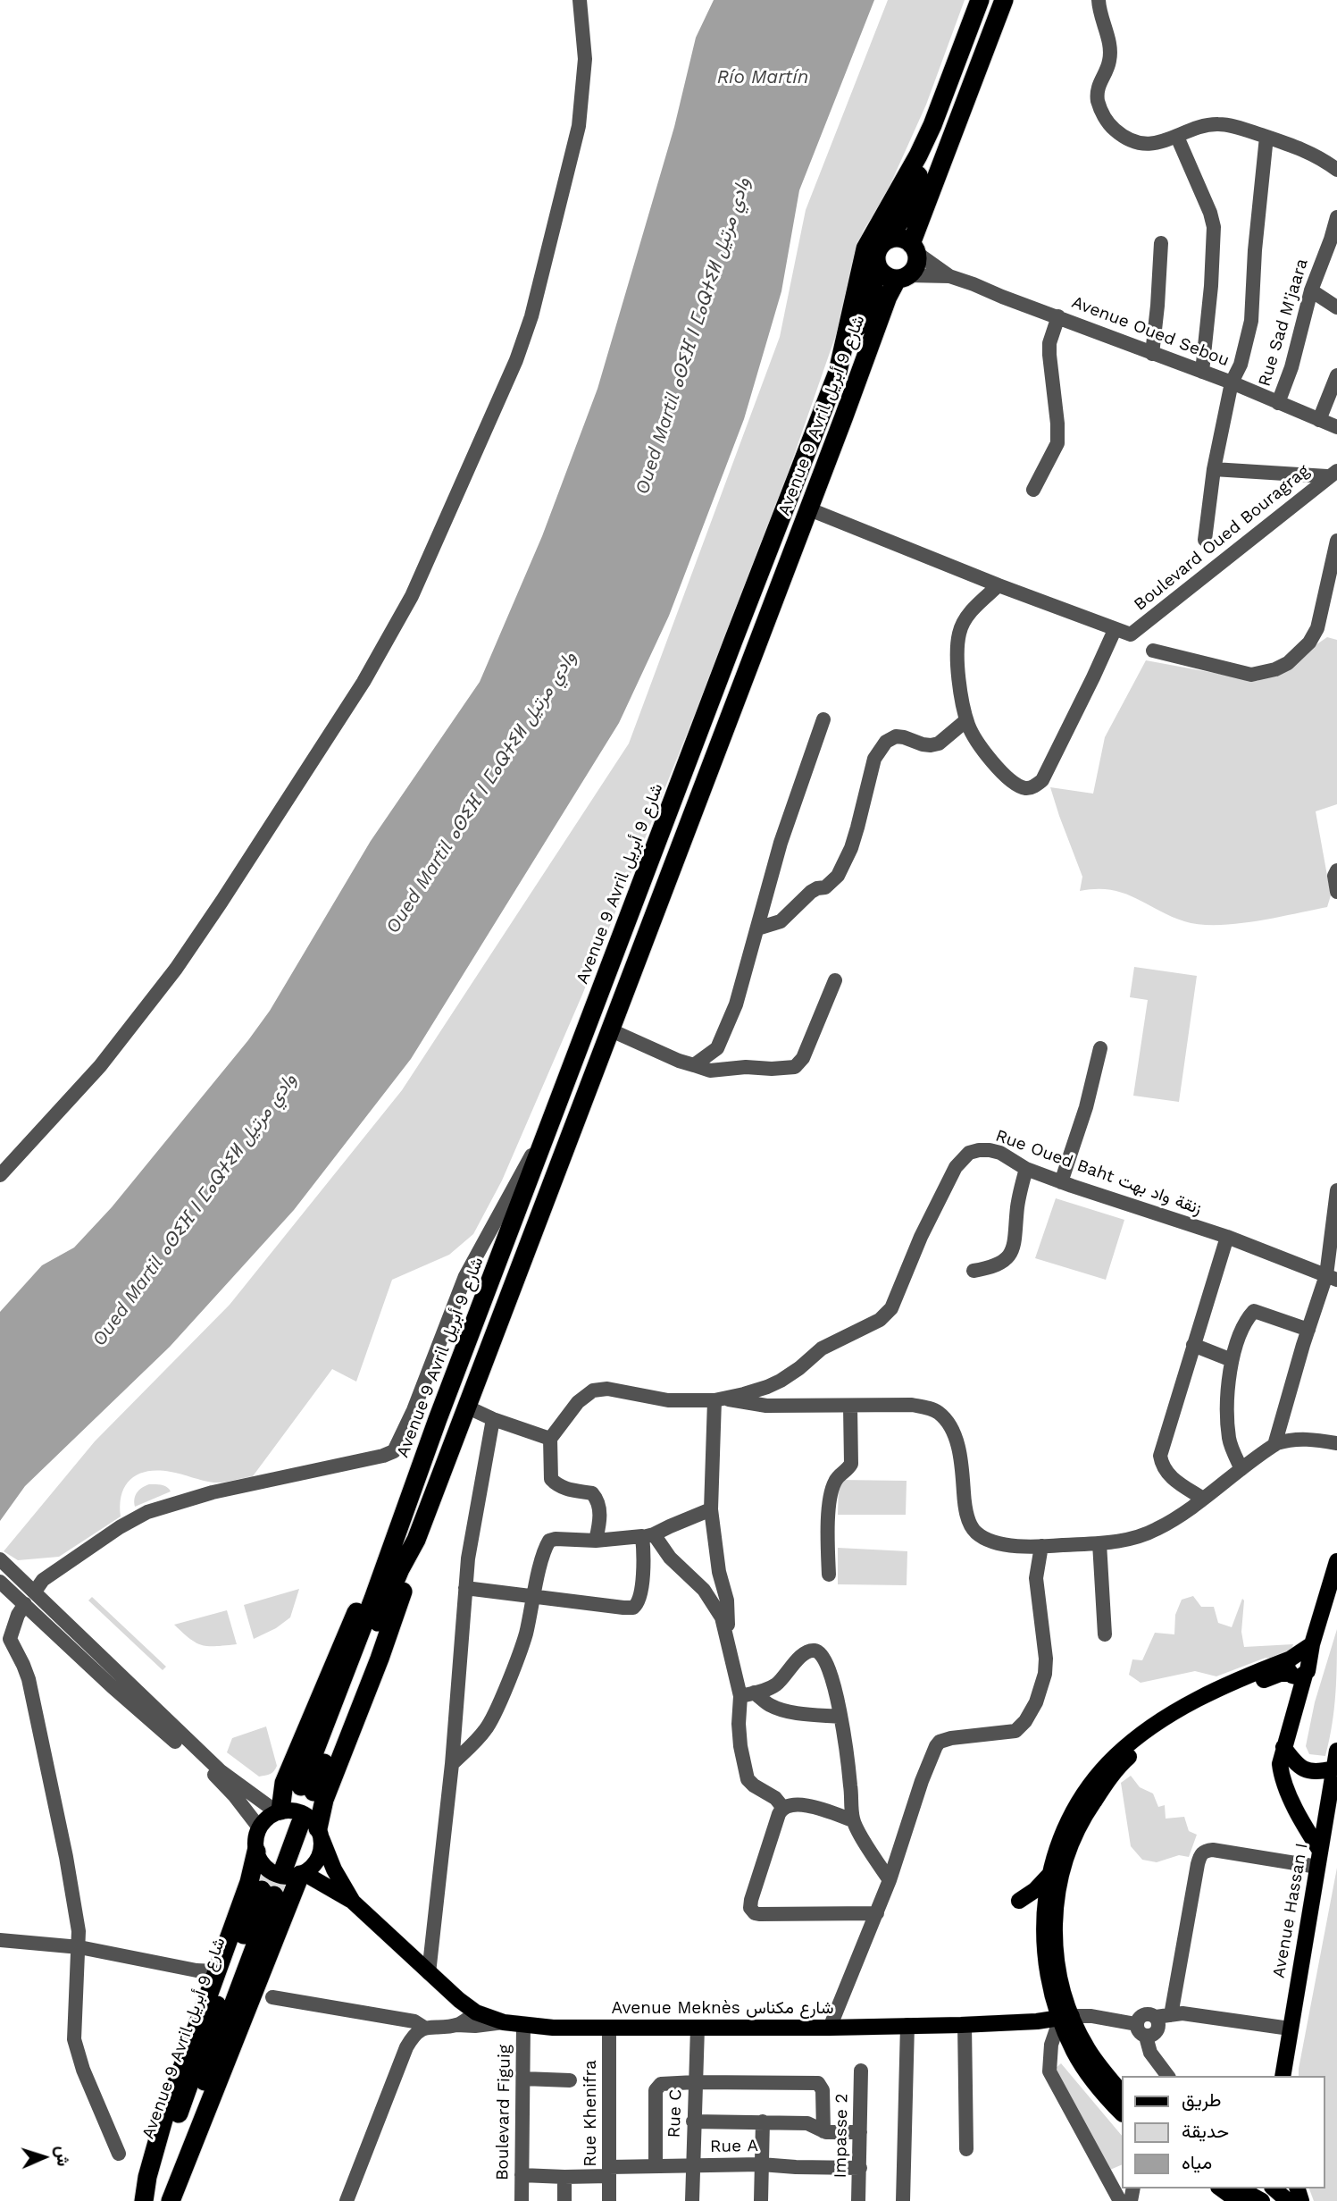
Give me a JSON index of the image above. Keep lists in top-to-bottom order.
{
  "streets": {
    "highway": ["Avenue 9 Avril شارع 9 أبريل"],
    "main road": ["Avenue Hassan I", "Avenue Meknès شارع مكناس"],
    "street": [
      "Rue Sad M'jaara",
      "Avenue Oued Sebou",
      "Boulevard Oued Bouragrag",
      "Rue Oued Baht زنقة واد بهت",
      "Boulevard Figuig",
      "Rue Khenifra",
      "Rue C",
      "Impasse 2",
      "Rue A"
    ]
  },
  "crossings": [
    ["Rue Sad M'jaara", "Avenue Oued Sebou"],
    ["Avenue Oued Sebou", "Avenue 9 Avril شارع 9 أبريل"],
    ["Avenue Meknès شارع مكناس", "Boulevard Figuig"],
    ["Avenue Meknès شارع مكناس", "Rue Khenifra"],
    ["Avenue Meknès شارع مكناس", "Rue C"],
    ["Boulevard Figuig", "Rue A"],
    ["Rue Khenifra", "Rue A"],
    ["Rue C", "Rue A"],
    ["Impasse 2", "Rue A"]
  ],
  "water": ["Río Martín", "Oued Martil ⴰⵙⵉⴼ ⵏ ⵎⴰⵕⵜⵉⵍ وادي مرتيل"],
  "legend": ["طريق", "حديقة", "مياه"],
  "north": "right"
}
